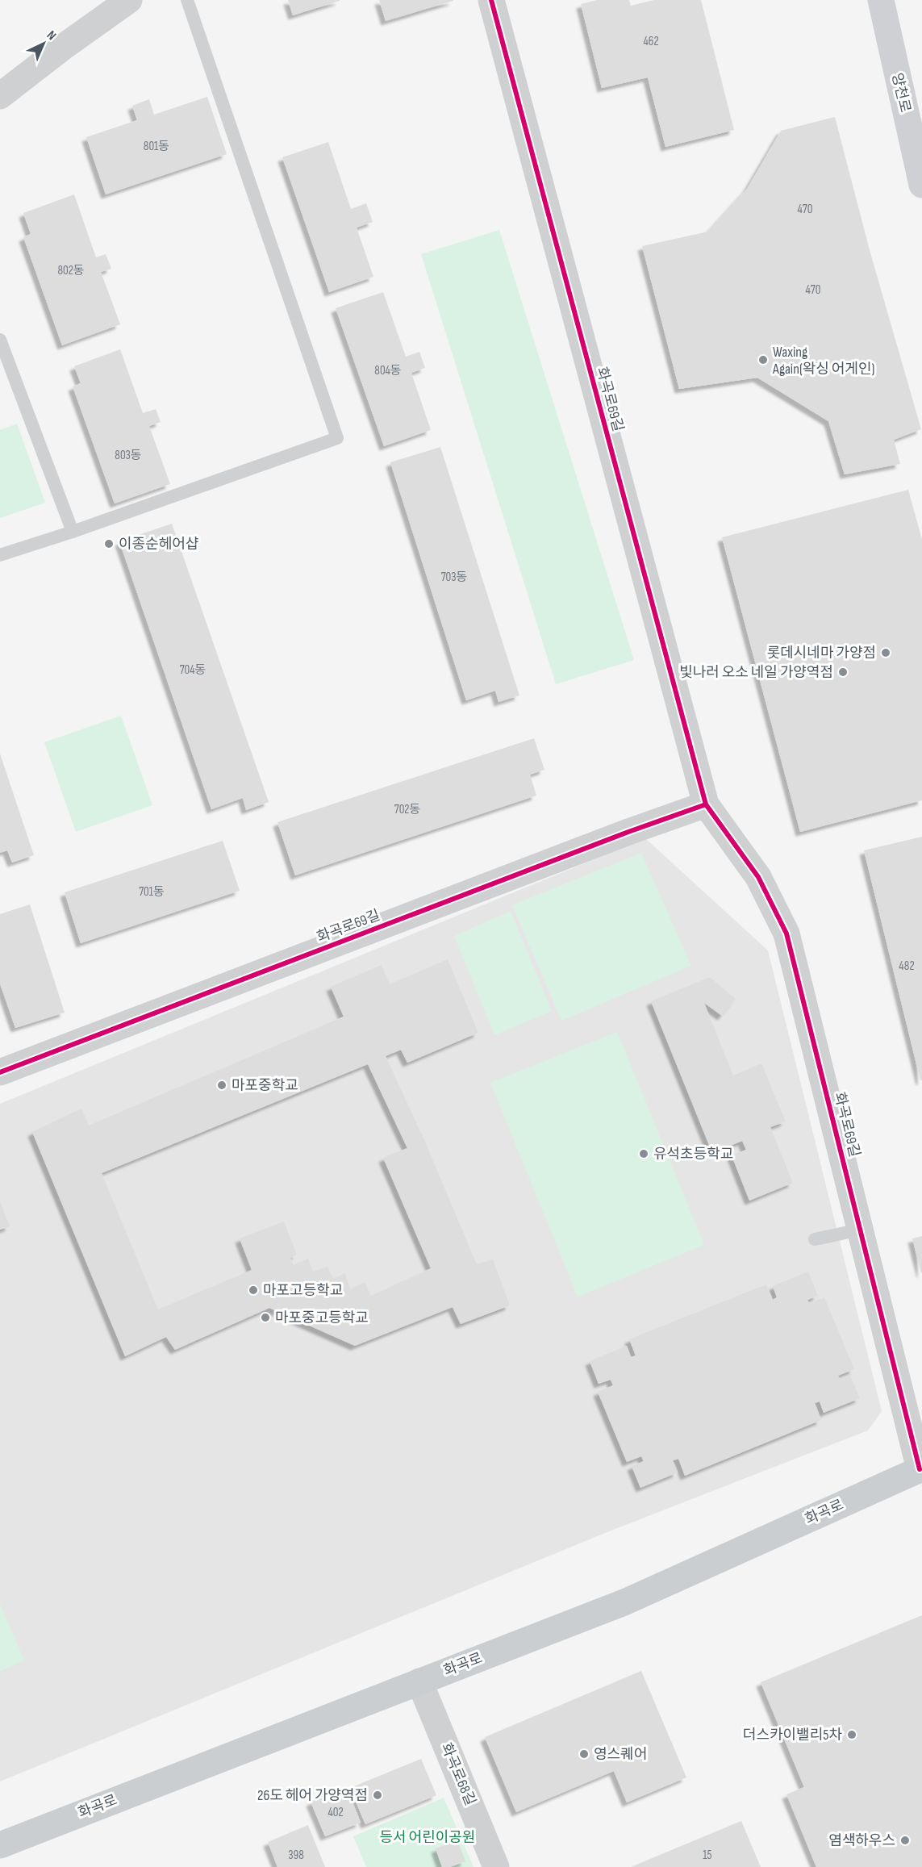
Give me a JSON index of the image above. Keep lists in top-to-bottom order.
{
  "streets": {
    "main road": ["양천로", "화곡로"],
    "street": ["화곡로69길", "화곡로68길"]
  },
  "crossings": [
    ["화곡로69길", "화곡로"],
    ["화곡로", "화곡로68길"]
  ],
  "parks": ["등서 어린이공원"],
  "places": [
    "Waxing Again(왁싱 어게인)",
    "이종순헤어샵",
    "롯데시네마 가양점",
    "빛나러 오소 네일 가양역점",
    "마포중학교",
    "유석초등학교",
    "마포고등학교",
    "마포중고등학교",
    "더스카이밸리5차",
    "영스퀘어",
    "26도 헤어 가양역점",
    "염색하우스"
  ],
  "house_numbers": [
    "462",
    "801동",
    "470",
    "802동",
    "470",
    "804동",
    "803동",
    "703동",
    "704동",
    "702동",
    "701동",
    "482",
    "402",
    "398",
    "15"
  ],
  "north": "top right"
}
